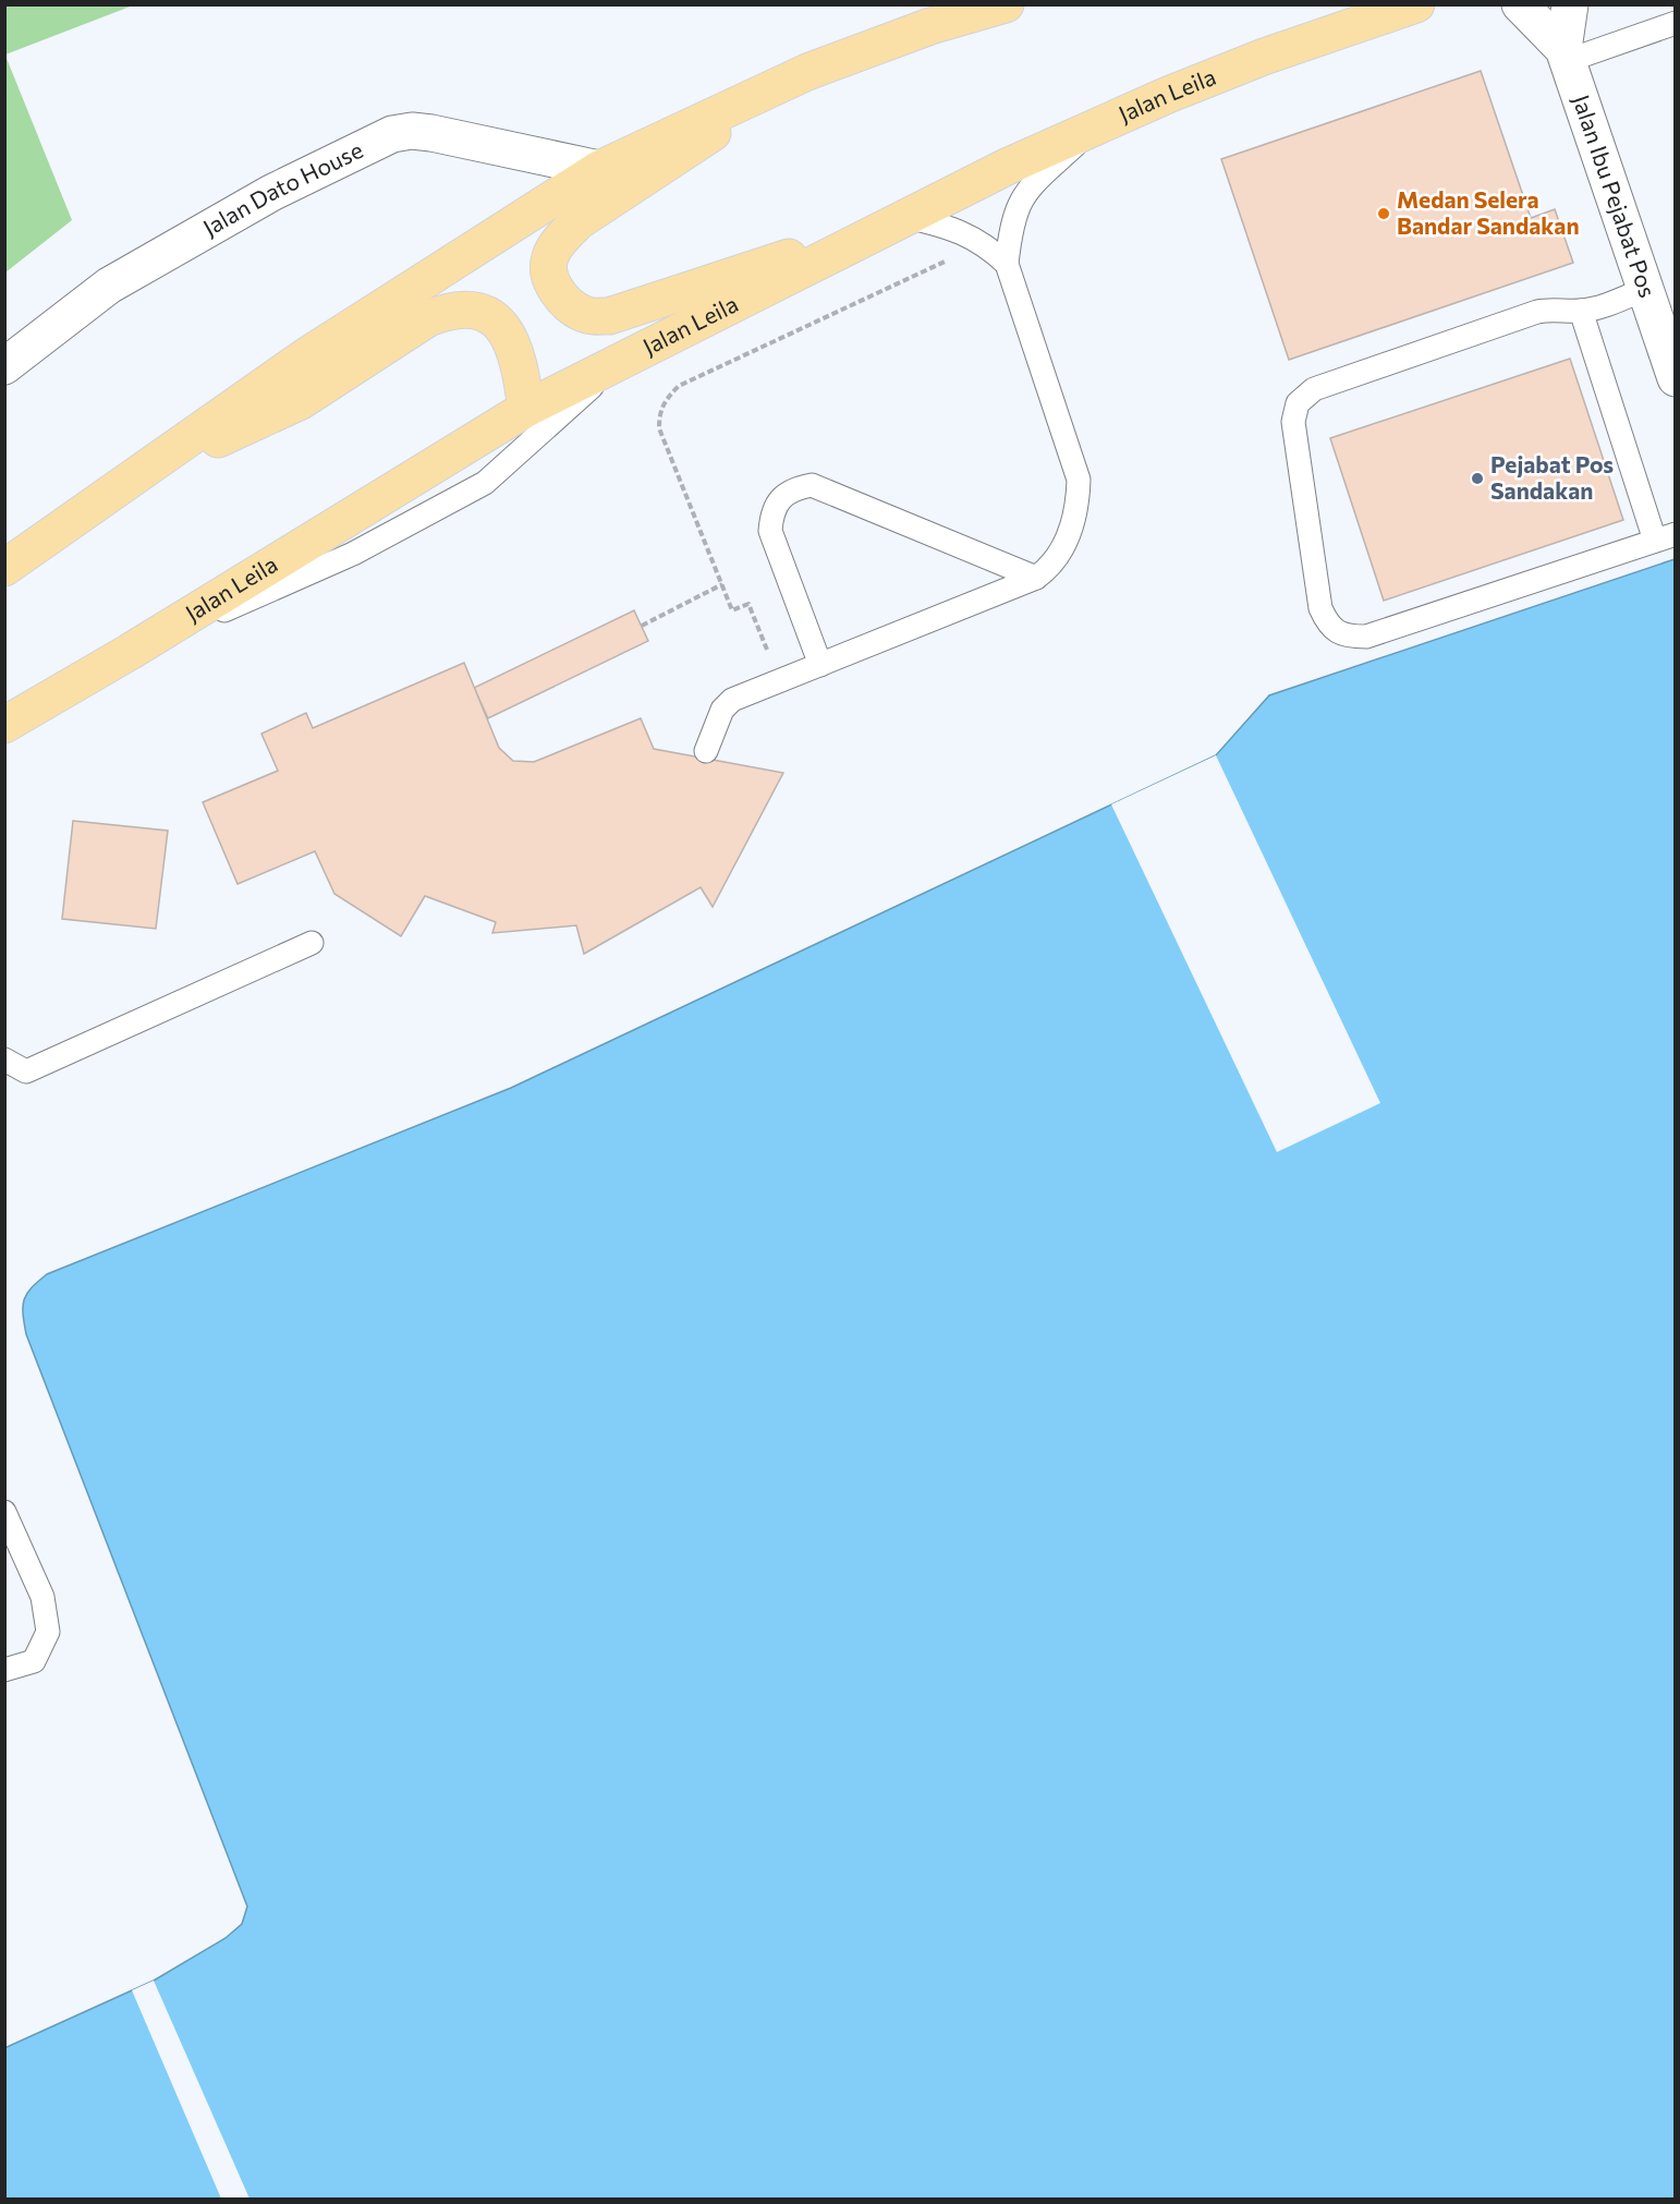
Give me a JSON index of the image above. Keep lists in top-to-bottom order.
{
  "streets": {
    "main road": ["Jalan Leila"],
    "street": ["Jalan Dato House", "Jalan Ibu Pejabat Pos"]
  },
  "places": ["Medan Selera Bandar Sandakan", "Pejabat Pos Sandakan"]
}
